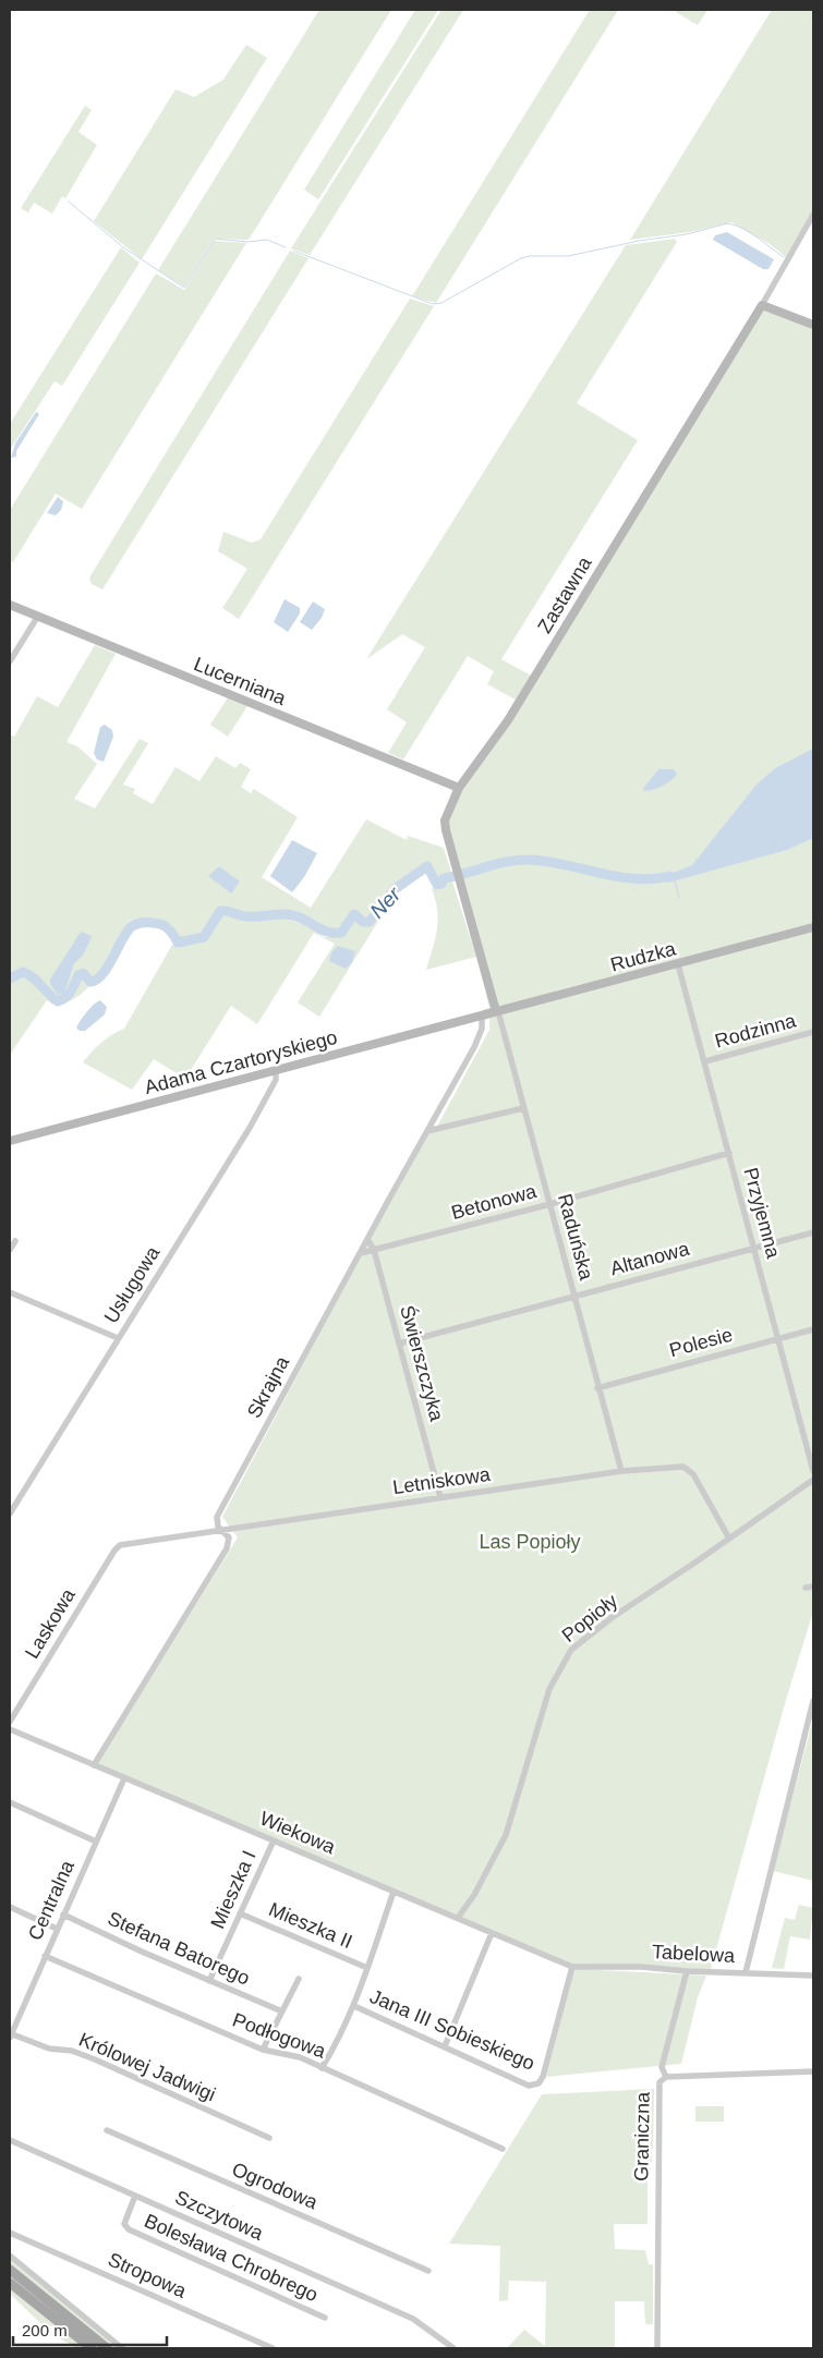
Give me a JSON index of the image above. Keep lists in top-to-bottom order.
{
  "streets": {
    "street": [
      "Zastawna",
      "Lucerniana",
      "Rudzka",
      "Rodzinna",
      "Adama Czartoryskiego",
      "Betonowa",
      "Przyjemna",
      "Raduńska",
      "Altanowa",
      "Usługowa",
      "Polesie",
      "Świerszczyka",
      "Skrajna",
      "Letniskowa",
      "Popioły",
      "Laskowa",
      "Wiekowa",
      "Mieszka I",
      "Centralna",
      "Mieszka II",
      "Stefana Batorego",
      "Tabelowa",
      "Jana III Sobieskiego",
      "Podłogowa",
      "Królowej Jadwigi",
      "Graniczna",
      "Ogrodowa",
      "Szczytowa",
      "Bolesława Chrobrego",
      "Stropowa"
    ]
  },
  "crossings": [
    ["Zastawna", "Lucerniana"],
    ["Zastawna", "Rudzka"],
    ["Zastawna", "Raduńska"],
    ["Rudzka", "Adama Czartoryskiego"],
    ["Rudzka", "Przyjemna"],
    ["Rudzka", "Raduńska"],
    ["Rudzka", "Skrajna"],
    ["Rodzinna", "Przyjemna"],
    ["Adama Czartoryskiego", "Usługowa"],
    ["Adama Czartoryskiego", "Skrajna"],
    ["Betonowa", "Przyjemna"],
    ["Betonowa", "Raduńska"],
    ["Betonowa", "Świerszczyka"],
    ["Betonowa", "Skrajna"],
    ["Przyjemna", "Altanowa"],
    ["Przyjemna", "Polesie"],
    ["Raduńska", "Altanowa"],
    ["Raduńska", "Polesie"],
    ["Raduńska", "Letniskowa"],
    ["Altanowa", "Świerszczyka"],
    ["Świerszczyka", "Skrajna"],
    ["Świerszczyka", "Letniskowa"],
    ["Skrajna", "Letniskowa"],
    ["Skrajna", "Wiekowa"],
    ["Letniskowa", "Popioły"],
    ["Letniskowa", "Laskowa"],
    ["Popioły", "Wiekowa"],
    ["Wiekowa", "Mieszka I"],
    ["Wiekowa", "Centralna"],
    ["Wiekowa", "Tabelowa"],
    ["Wiekowa", "Jana III Sobieskiego"],
    ["Mieszka I", "Mieszka II"],
    ["Mieszka I", "Stefana Batorego"],
    ["Centralna", "Stefana Batorego"],
    ["Centralna", "Podłogowa"],
    ["Centralna", "Królowej Jadwigi"],
    ["Tabelowa", "Jana III Sobieskiego"],
    ["Szczytowa", "Bolesława Chrobrego"]
  ],
  "water": ["Ner"],
  "parks": ["Las Popioły"],
  "scale_bar": "200 m"
}
